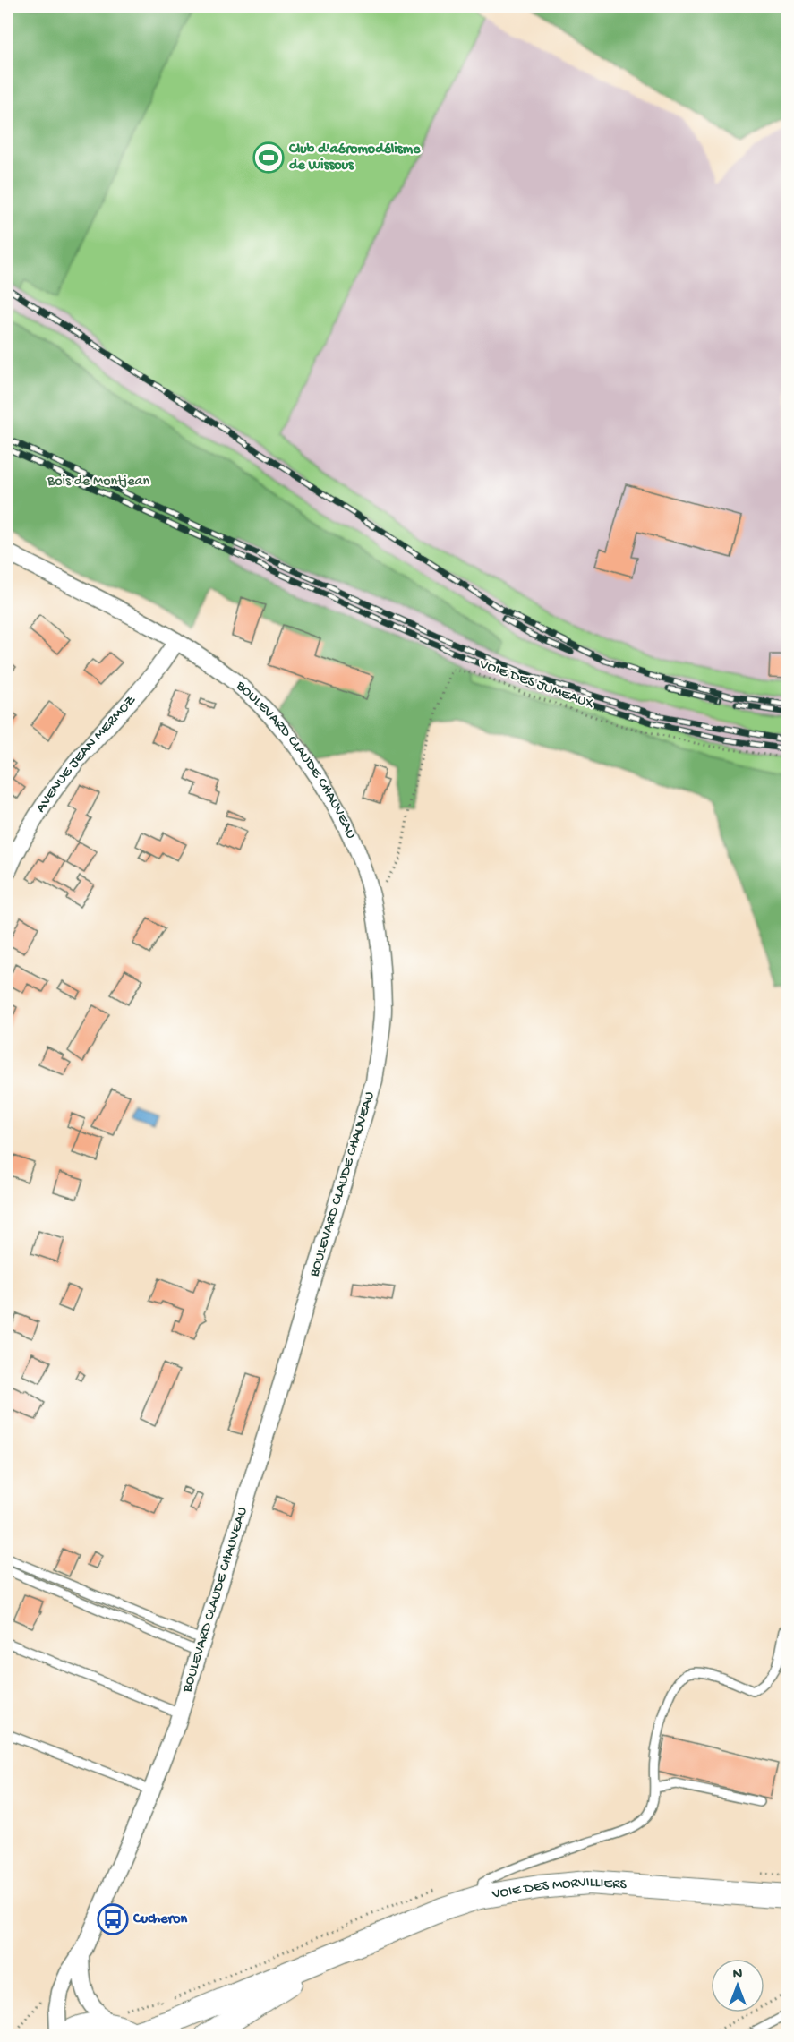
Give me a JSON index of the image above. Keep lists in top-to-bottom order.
{
  "streets": {
    "main road": ["VOIE DES MORVILLIERS"],
    "street": ["AVENUE JEAN MERMOZ", "BOULEVARD CLAUDE CHAUVEAU"],
    "path": ["VOIE DES JUMEAUX"]
  },
  "crossings": [
    ["VOIE DES JUMEAUX", "BOULEVARD CLAUDE CHAUVEAU"],
    ["AVENUE JEAN MERMOZ", "BOULEVARD CLAUDE CHAUVEAU"]
  ],
  "parks": ["Bois de Montjean"],
  "places": {
    "sports": ["Club d'aéromodélisme de Wissous"],
    "bus stop": ["Cucheron"]
  },
  "north": "top"
}
